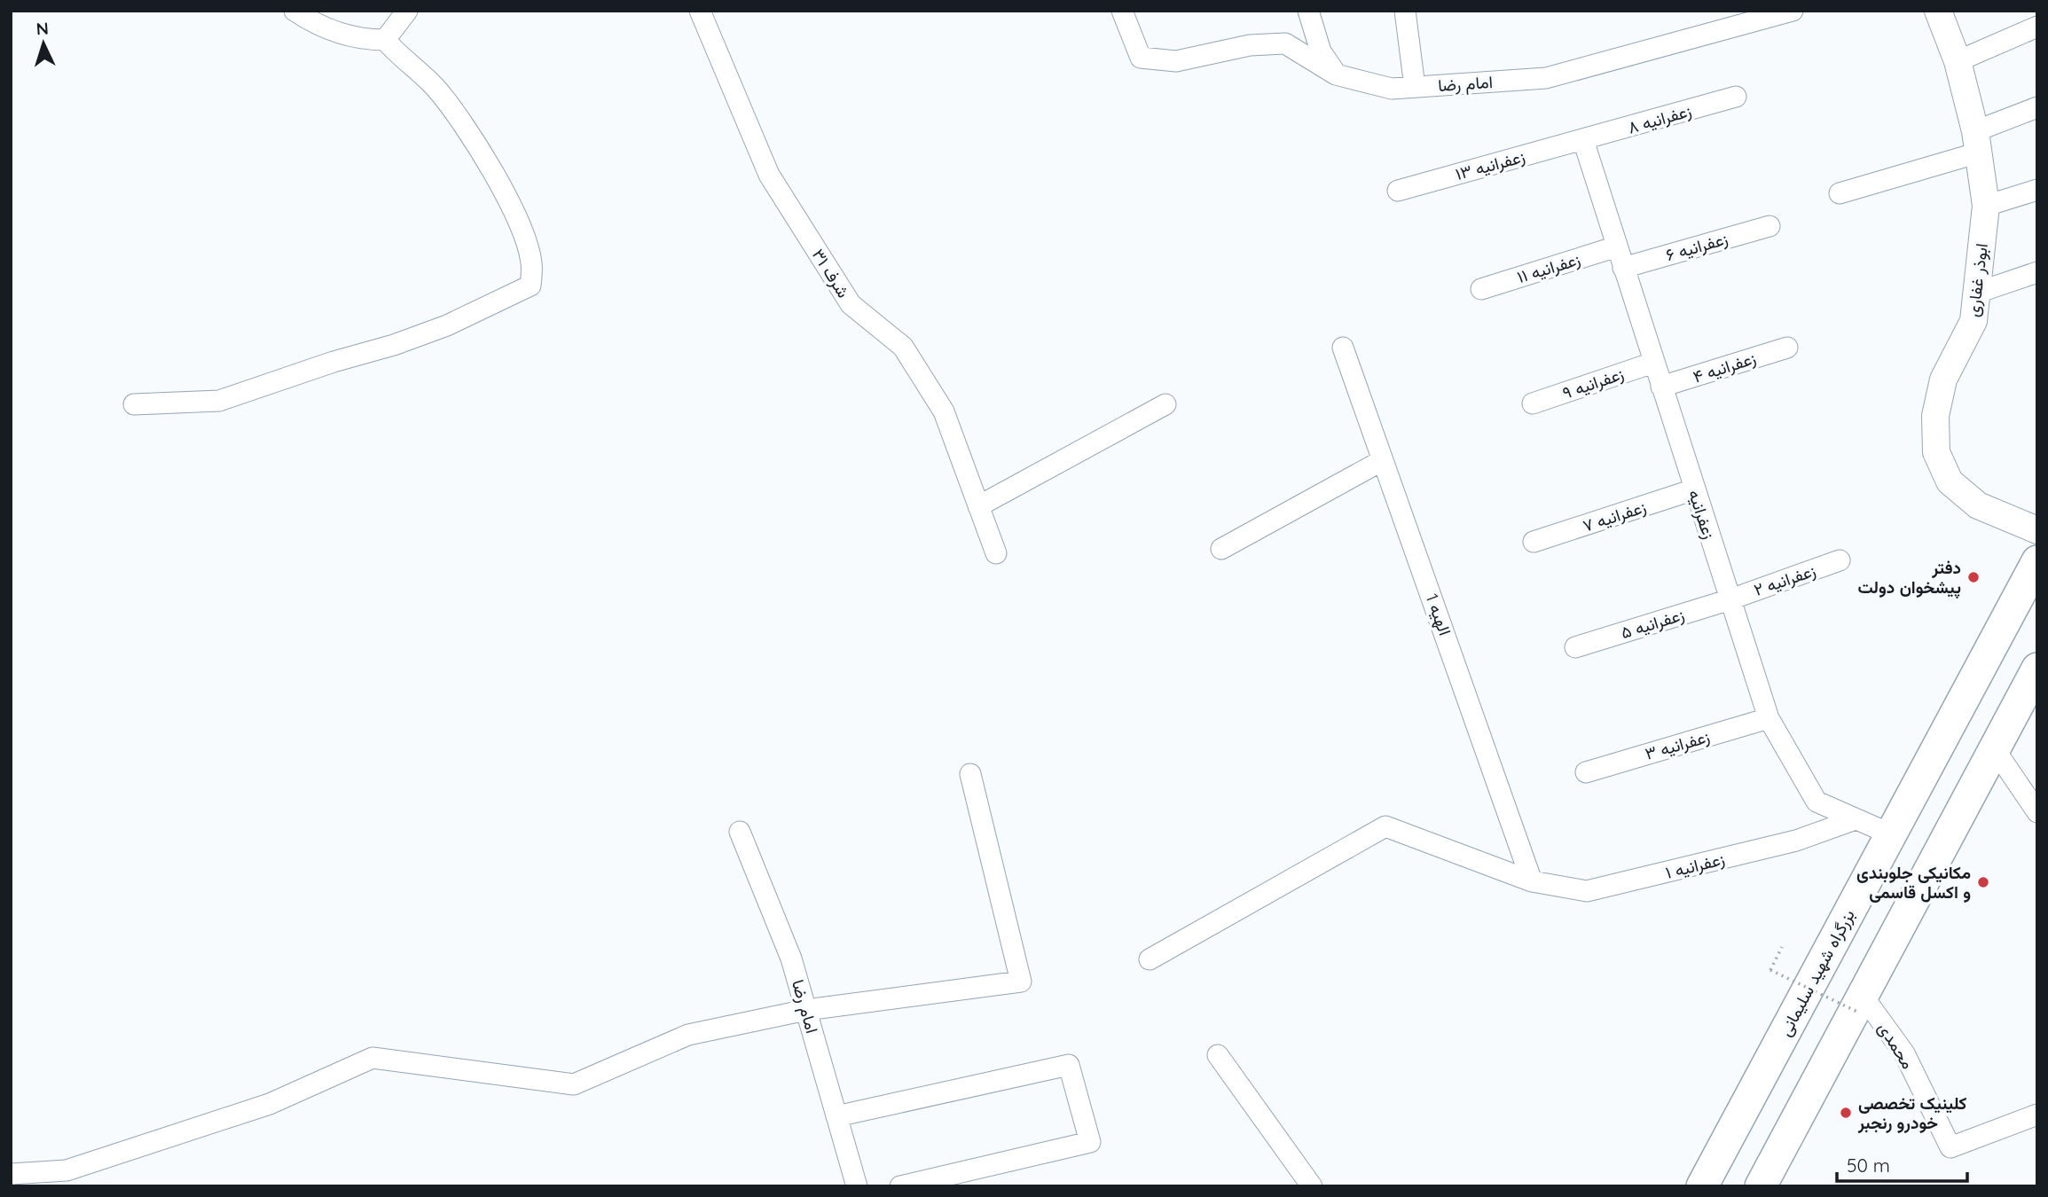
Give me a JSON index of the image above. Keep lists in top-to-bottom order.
{
  "streets": {
    "highway": ["بزرگراه شهید سلیمانی"],
    "main road": ["ابوذر غفاری"],
    "street": [
      "امام رضا",
      "زعفرانیه ۸",
      "زعفرانیه ۱۳",
      "زعفرانیه ۶",
      "زعفرانیه ۱۱",
      "شرف ۳۱",
      "زعفرانیه ۴",
      "زعفرانیه ۹",
      "زعفرانیه",
      "زعفرانیه ۷",
      "زعفرانیه ۲",
      "الهیه 1",
      "زعفرانیه ۵",
      "زعفرانیه ۳",
      "زعفرانیه ۱",
      "محمدی"
    ]
  },
  "crossings": [
    ["زعفرانیه ۸", "زعفرانیه ۱۳"],
    ["زعفرانیه ۸", "زعفرانیه"],
    ["زعفرانیه ۱۳", "زعفرانیه"],
    ["زعفرانیه ۶", "زعفرانیه"],
    ["زعفرانیه ۱۱", "زعفرانیه"],
    ["زعفرانیه ۴", "زعفرانیه"],
    ["زعفرانیه ۹", "زعفرانیه"],
    ["زعفرانیه", "زعفرانیه ۷"],
    ["زعفرانیه", "زعفرانیه ۲"],
    ["زعفرانیه", "زعفرانیه ۵"],
    ["زعفرانیه", "زعفرانیه ۳"],
    ["زعفرانیه", "زعفرانیه ۱"],
    ["زعفرانیه", "بزرگراه شهید سلیمانی"],
    ["زعفرانیه ۲", "زعفرانیه ۵"],
    ["الهیه 1", "زعفرانیه ۱"]
  ],
  "places": ["دفتر پیشخوان دولت", "مکانیکی جلوبندی و اکسل قاسمی", "کلینیک تخصصی خودرو رنجبر"],
  "scale_bar": "50 m",
  "north": "top"
}
